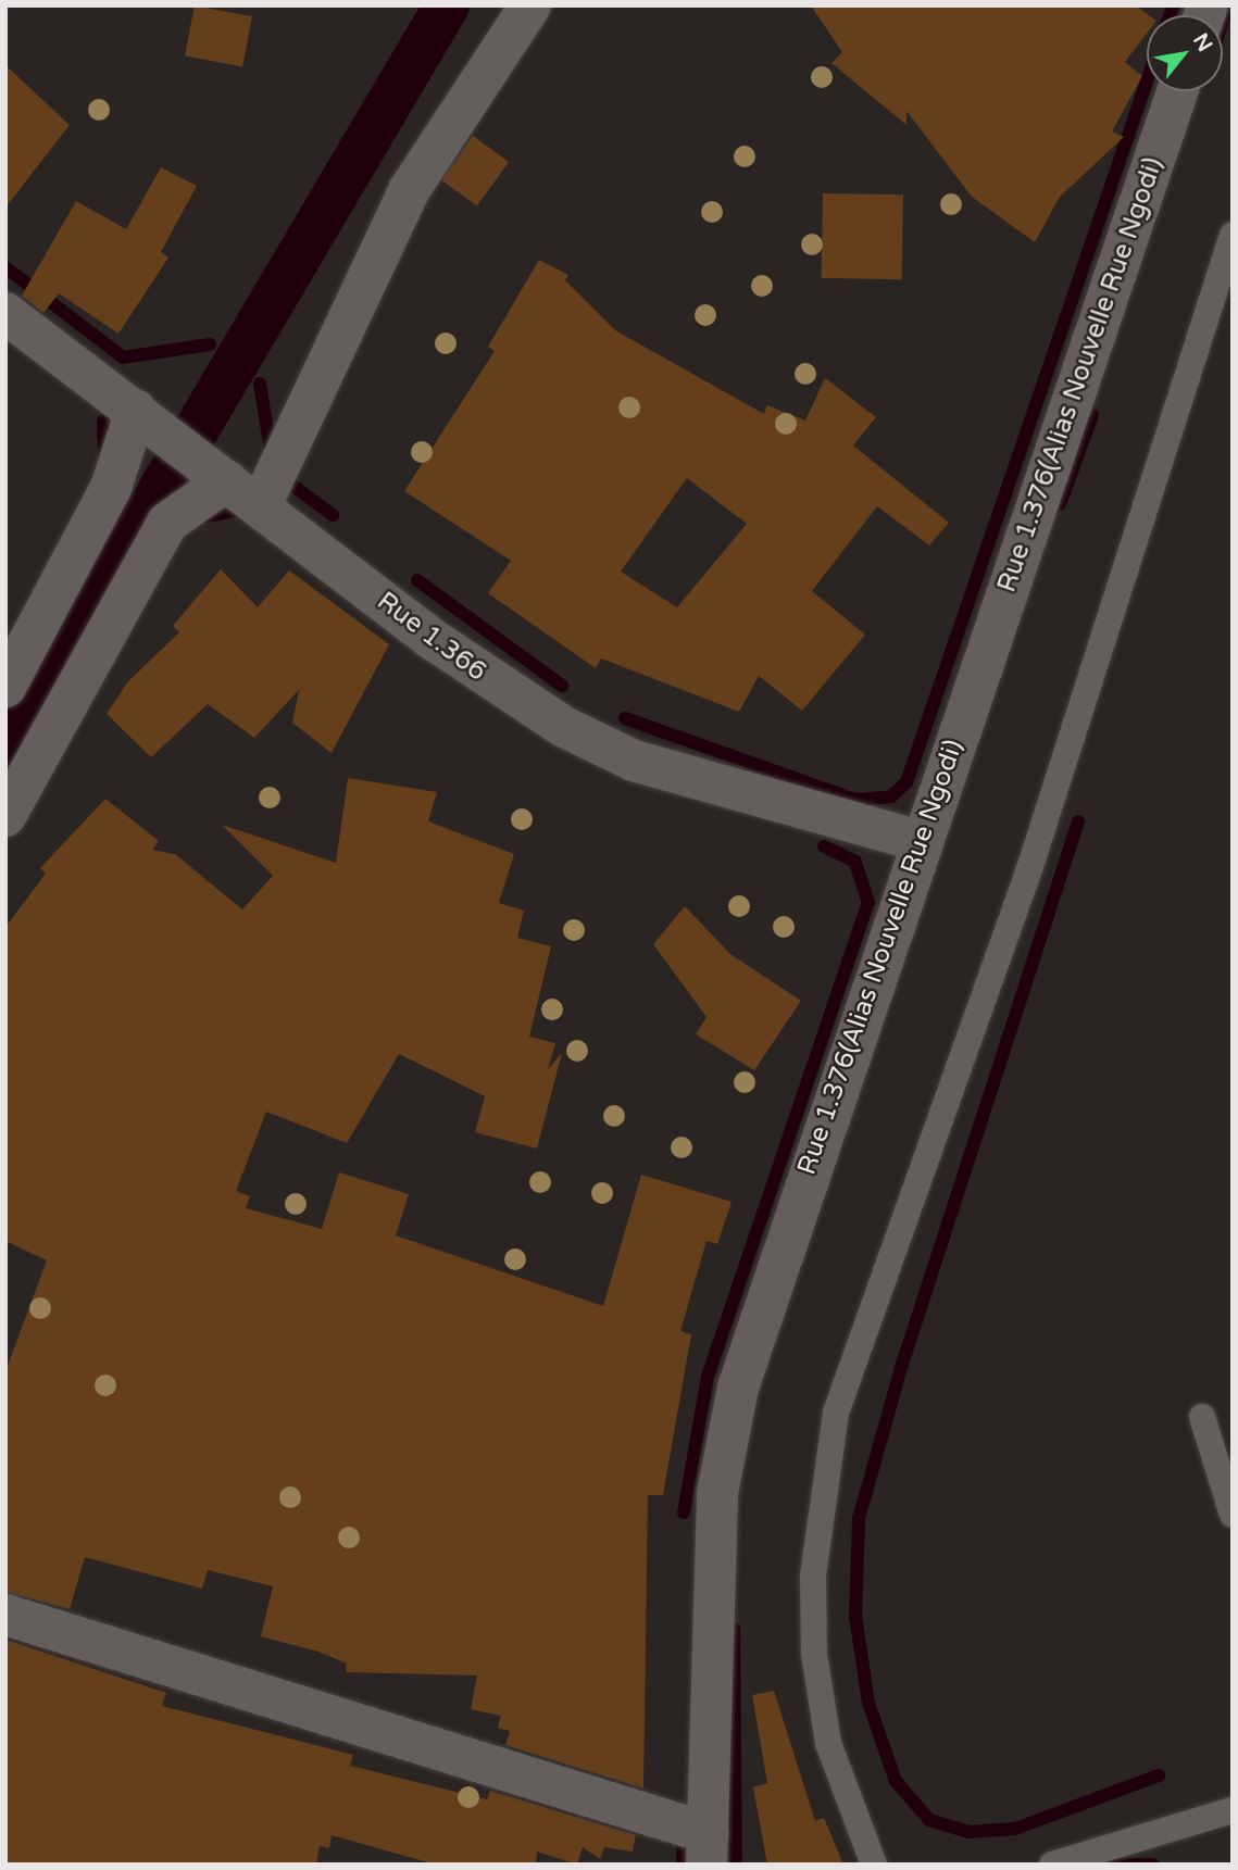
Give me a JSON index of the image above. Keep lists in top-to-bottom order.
{
  "streets": {
    "street": ["Rue 1.376(Alias Nouvelle Rue Ngodi)", "Rue 1.366"]
  },
  "crossings": [
    ["Rue 1.376(Alias Nouvelle Rue Ngodi)", "Rue 1.366"]
  ],
  "north": "top right"
}
